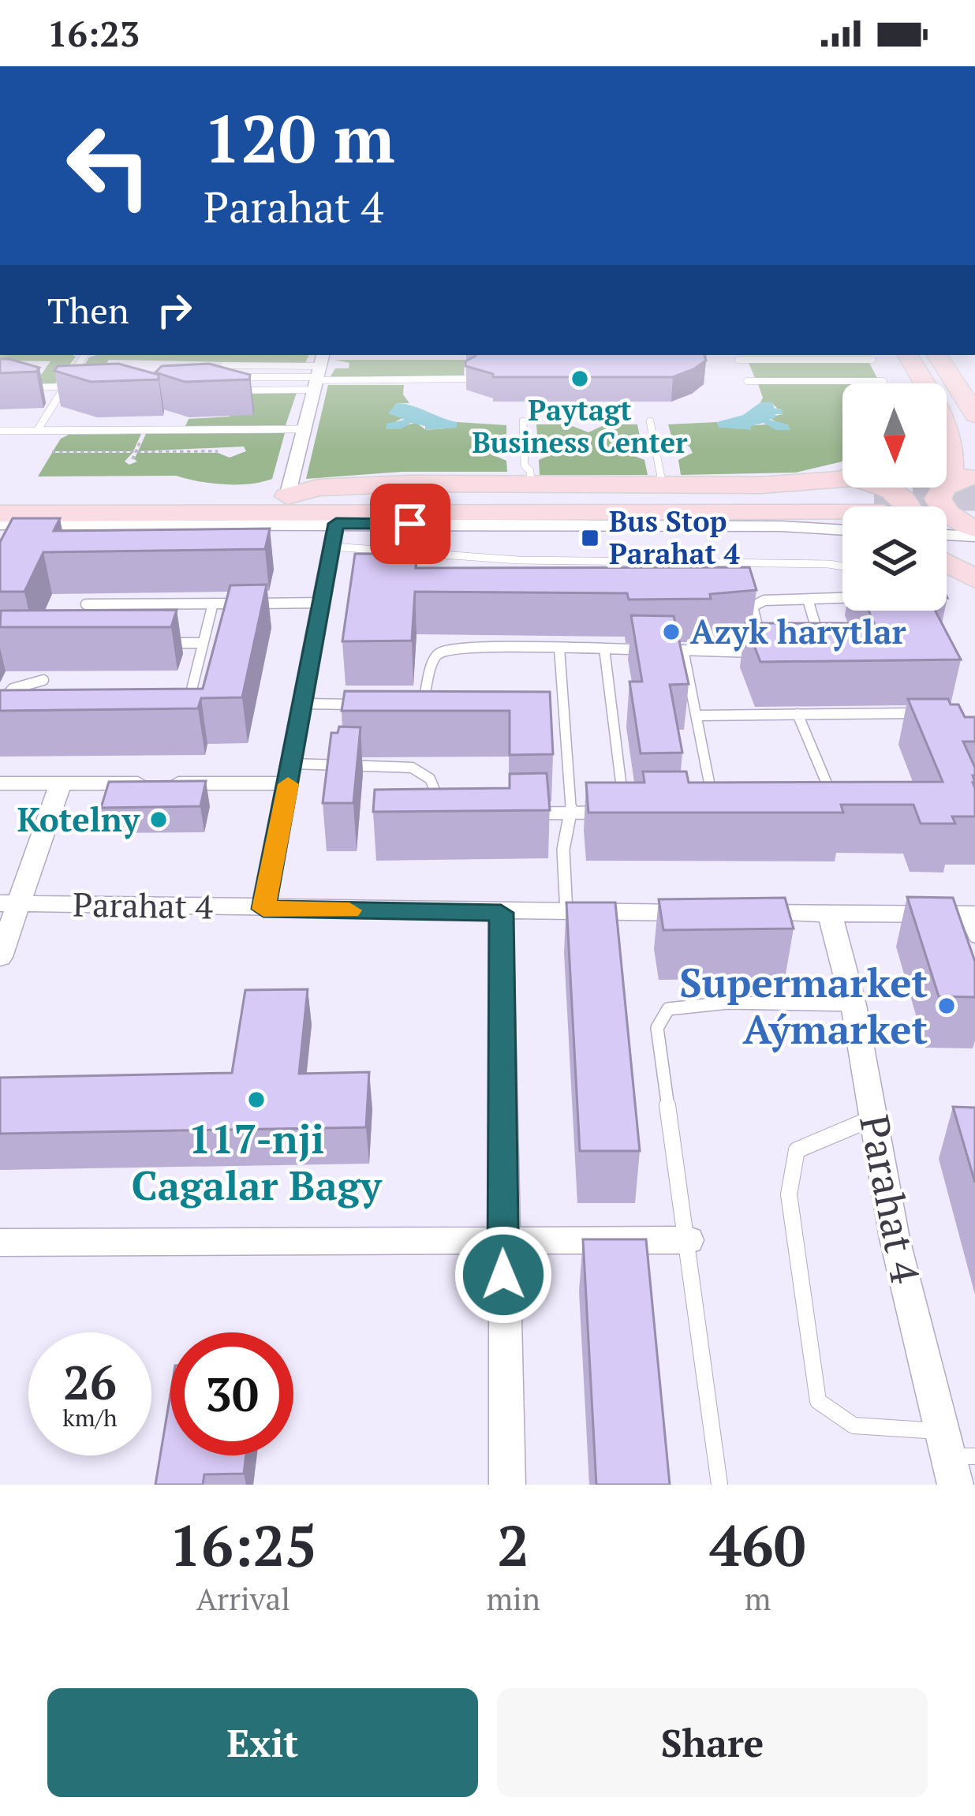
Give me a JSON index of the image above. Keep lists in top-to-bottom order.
{
  "streets": {
    "street": ["Parahat 4"]
  },
  "places": {
    "other": [
      "Paytagt Business Center",
      "Azyk harytlar",
      "Kotelny",
      "Supermarket Aýmarket",
      "117-nji Cagalar Bagy"
    ],
    "transit": ["Bus Stop Parahat 4"]
  },
  "north": "bottom",
  "page": {
    "status": "16:23",
    "turn": ["120 m", "Parahat 4"],
    "then": "Then",
    "speed": "26 km/h",
    "limit": "30",
    "eta": [
      "16:25",
      "Arrival",
      "2",
      "min",
      "460",
      "m"
    ],
    "buttons": ["Exit", "Share"]
  }
}
